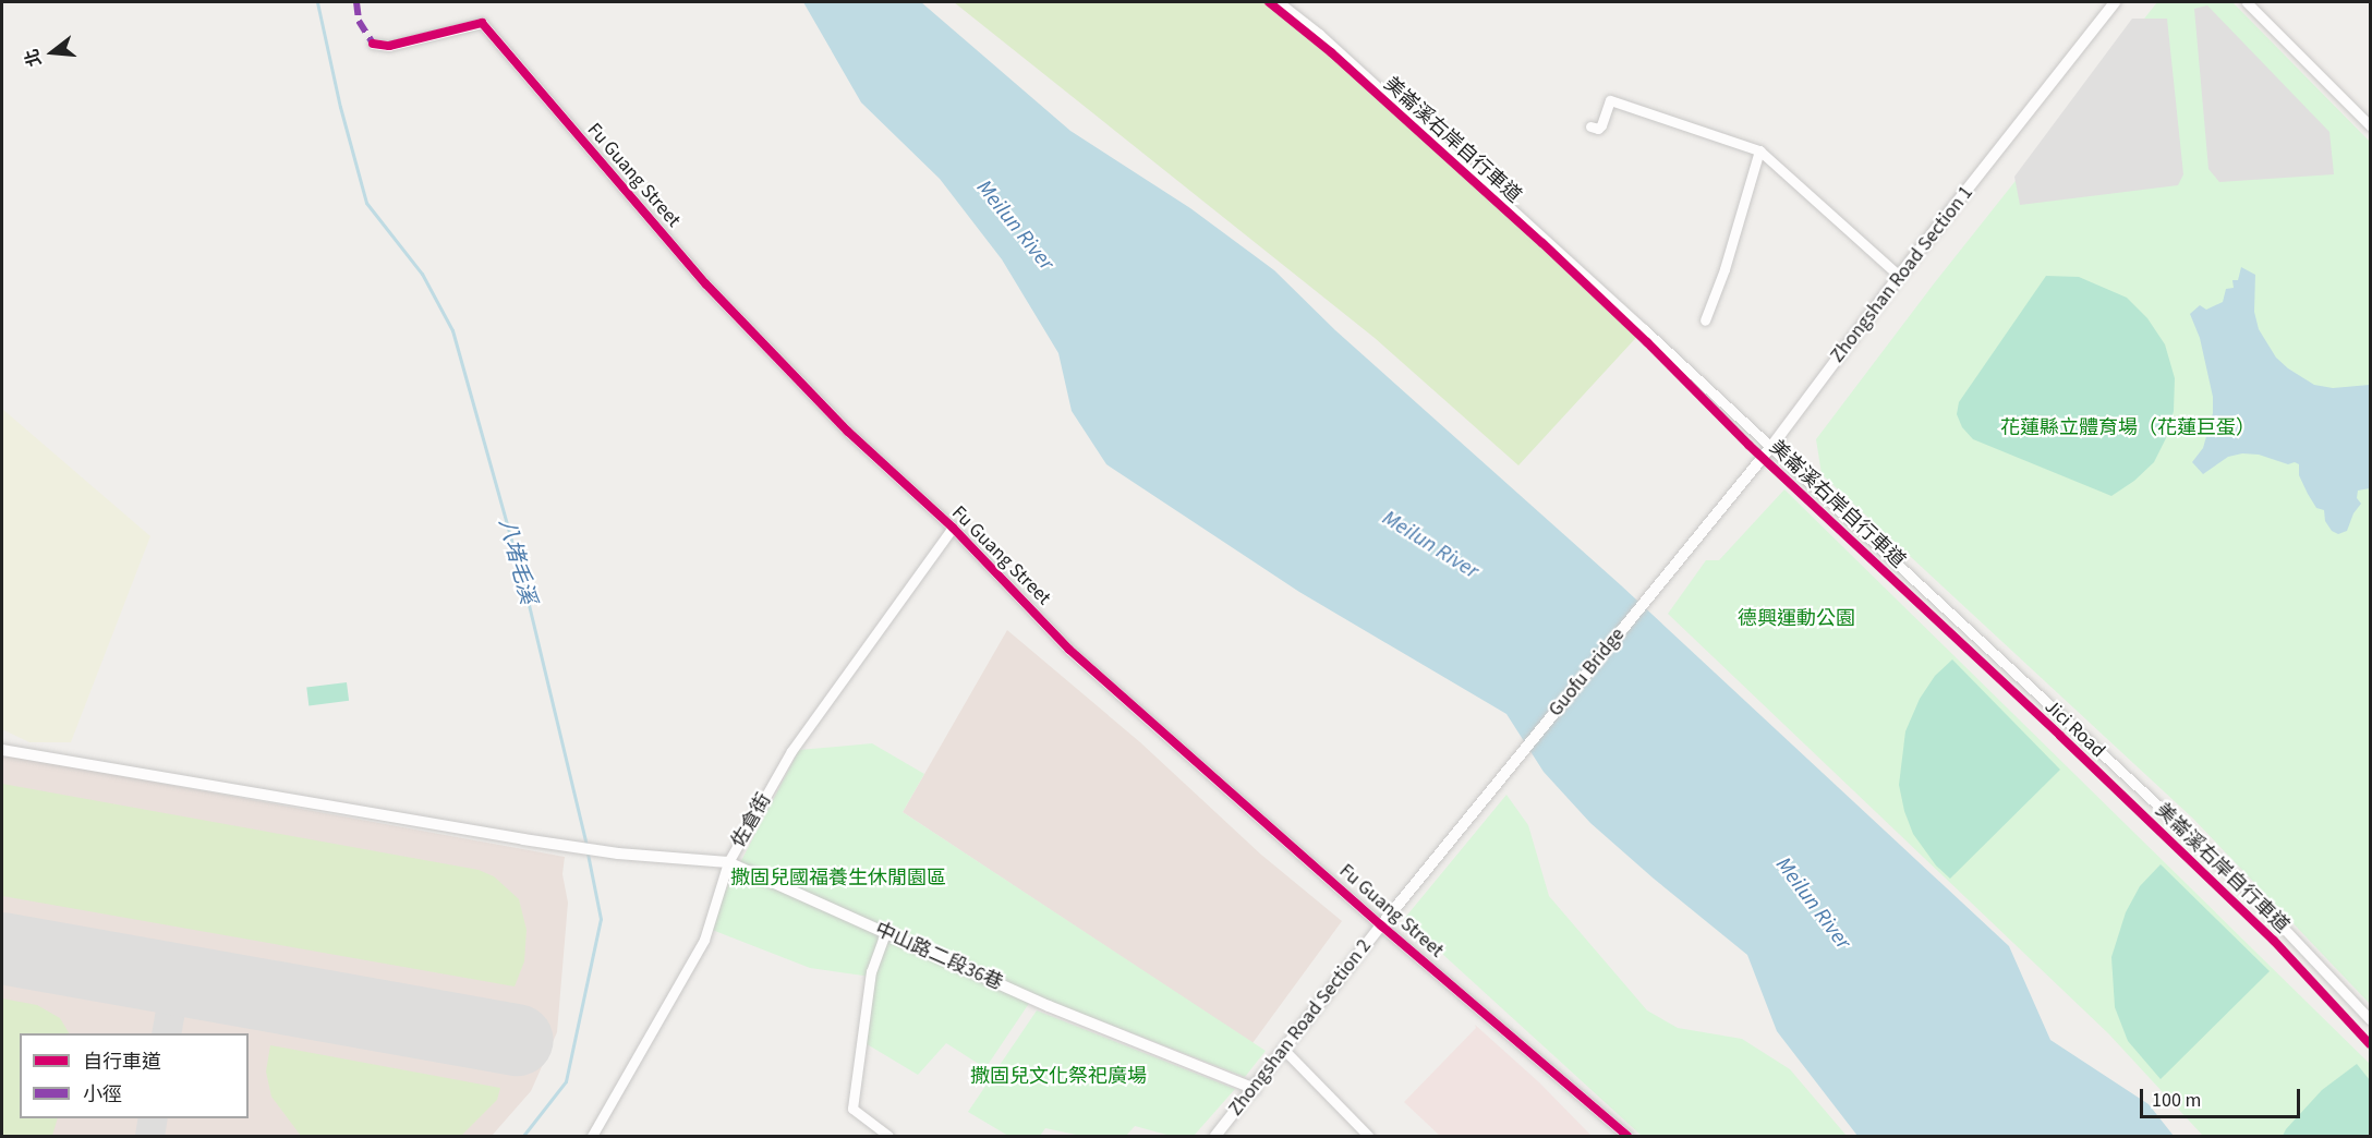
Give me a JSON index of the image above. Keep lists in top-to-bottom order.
{
  "streets": {
    "street": [
      "Fu Guang Street",
      "Zhongshan Road Section 1",
      "Guofu Bridge",
      "Jici Road",
      "佐倉街",
      "中山路二段36巷",
      "Zhongshan Road Section 2"
    ],
    "cycle path": ["美崙溪右岸自行車道"]
  },
  "crossings": [
    ["Fu Guang Street", "佐倉街"],
    ["Fu Guang Street", "Zhongshan Road Section 2"],
    ["Zhongshan Road Section 1", "Guofu Bridge"],
    ["Zhongshan Road Section 1", "Jici Road"],
    ["Guofu Bridge", "Zhongshan Road Section 2"],
    ["佐倉街", "中山路二段36巷"],
    ["中山路二段36巷", "Zhongshan Road Section 2"]
  ],
  "water": ["Meilun River", "八堵毛溪"],
  "parks": [
    "花蓮縣立體育場（花蓮巨蛋）",
    "德興運動公園",
    "撒固兒國福養生休閒園區",
    "撒固兒文化祭祀廣場"
  ],
  "legend": ["自行車道", "小徑"],
  "scale_bar": "100 m",
  "north": "left"
}
